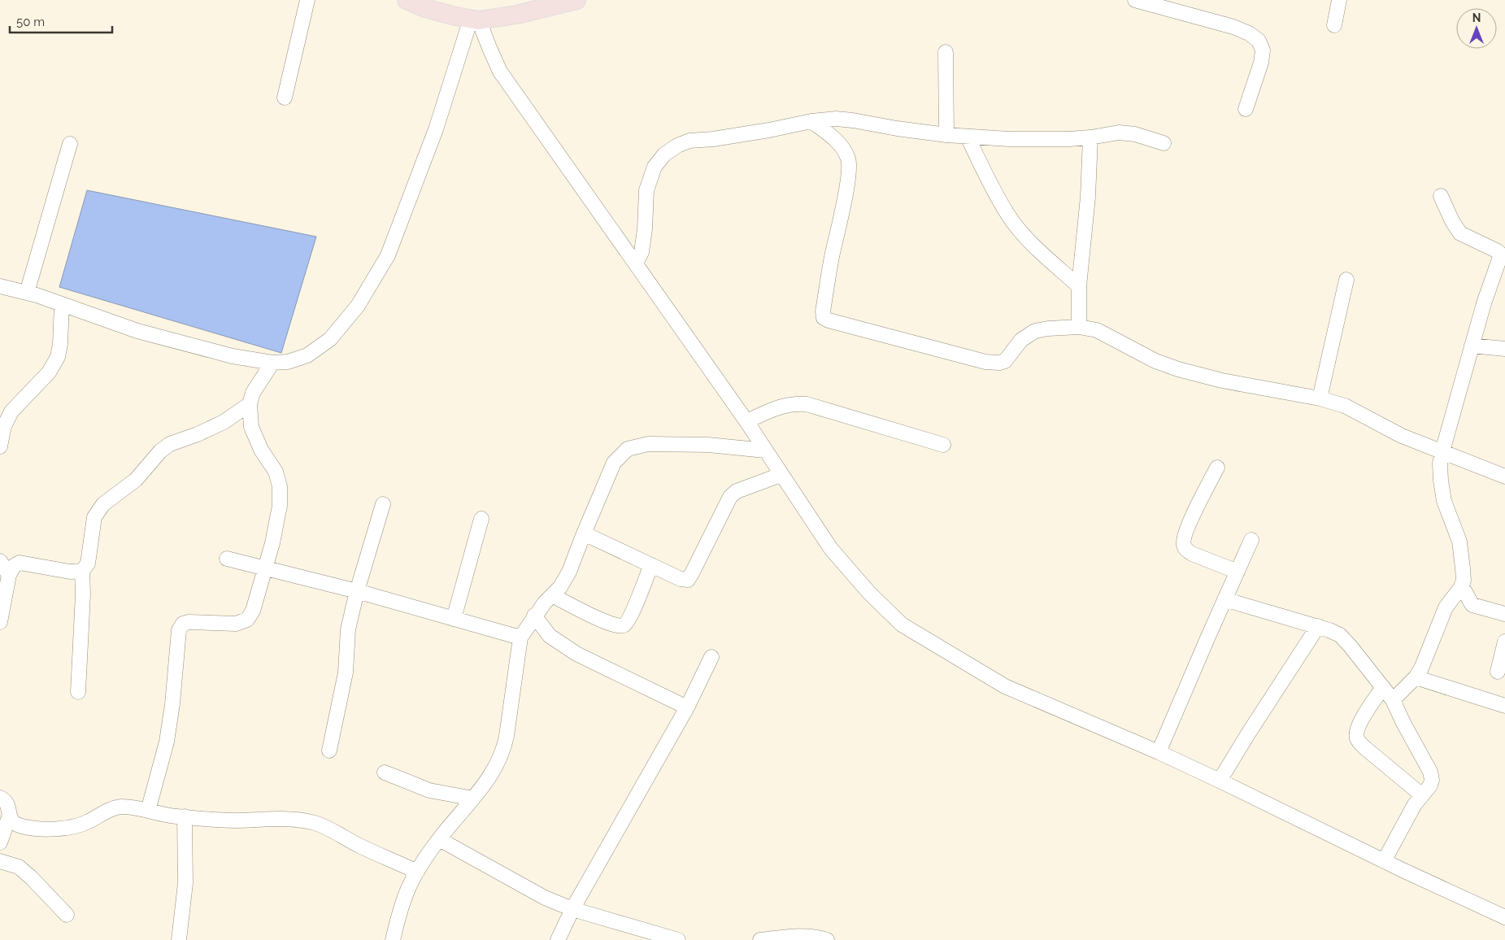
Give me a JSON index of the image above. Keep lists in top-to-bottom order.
{
  "scale_bar": "50 m",
  "north": "top"
}
